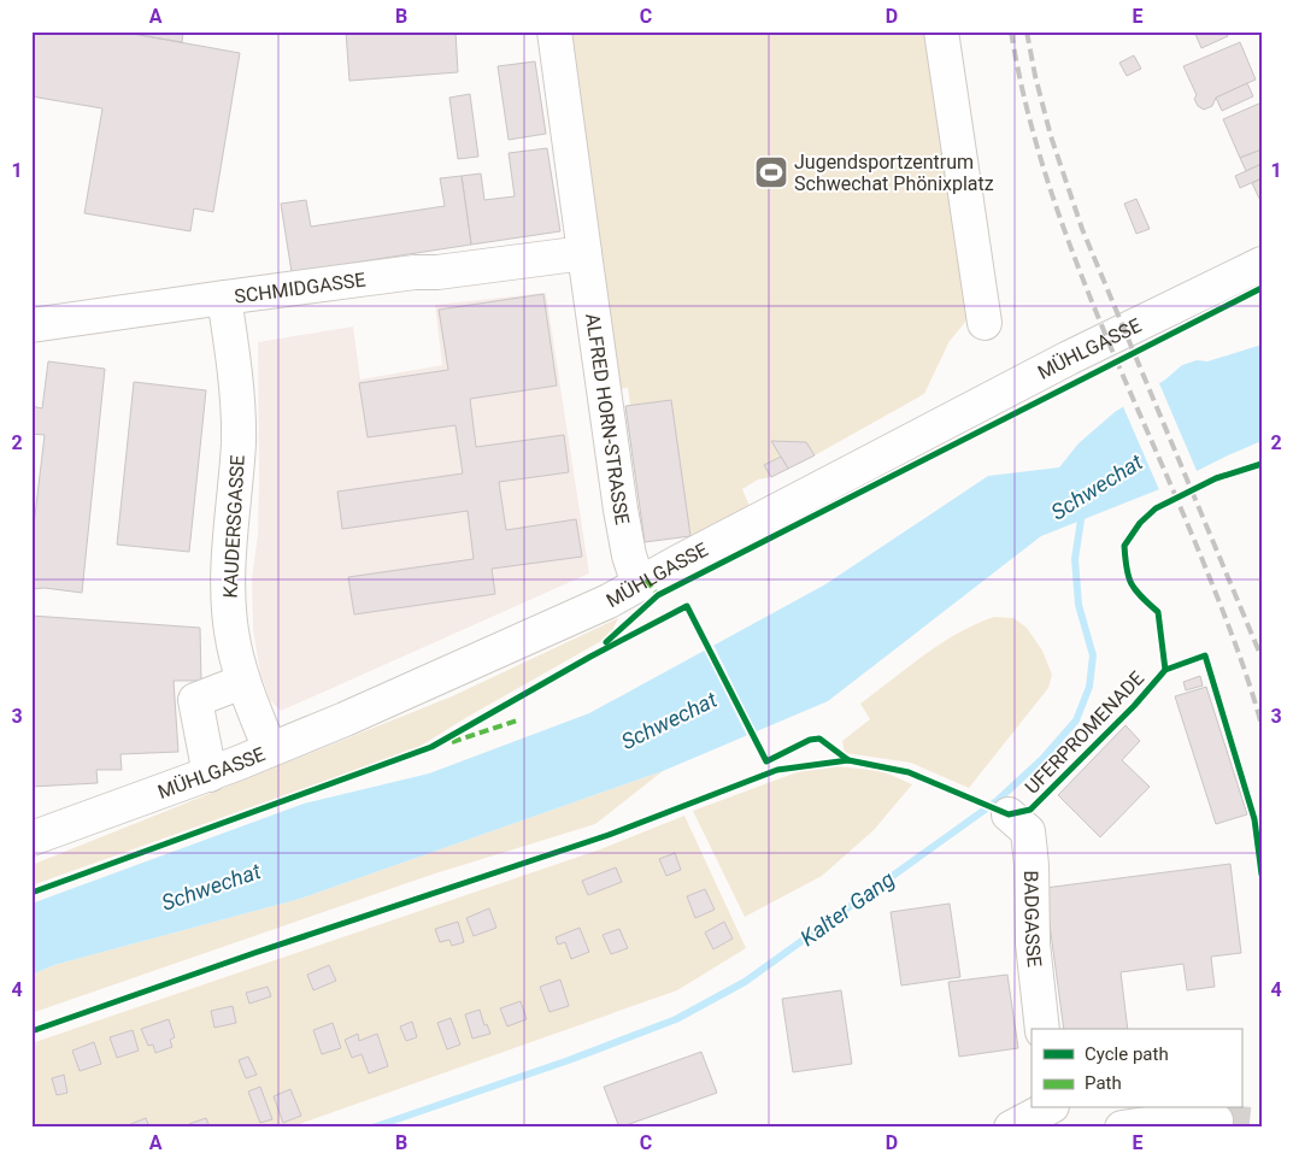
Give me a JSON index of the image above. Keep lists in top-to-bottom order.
{
  "streets": {
    "street": [
      "SCHMIDGASSE",
      "MÜHLGASSE",
      "ALFRED HORN-STRASSE",
      "KAUDERSGASSE",
      "BADGASSE"
    ],
    "cycle path": ["UFERPROMENADE"]
  },
  "crossings": [
    ["SCHMIDGASSE", "ALFRED HORN-STRASSE"],
    ["SCHMIDGASSE", "KAUDERSGASSE"],
    ["MÜHLGASSE", "ALFRED HORN-STRASSE"],
    ["MÜHLGASSE", "KAUDERSGASSE"]
  ],
  "water": ["Schwechat", "Kalter Gang"],
  "places": {
    "sports": ["Jugendsportzentrum Schwechat Phönixplatz"]
  },
  "legend": ["Cycle path", "Path"],
  "grid": {
    "columns": [
      "A",
      "B",
      "C",
      "D",
      "E"
    ],
    "rows": [
      "1",
      "2",
      "3",
      "4"
    ]
  }
}
